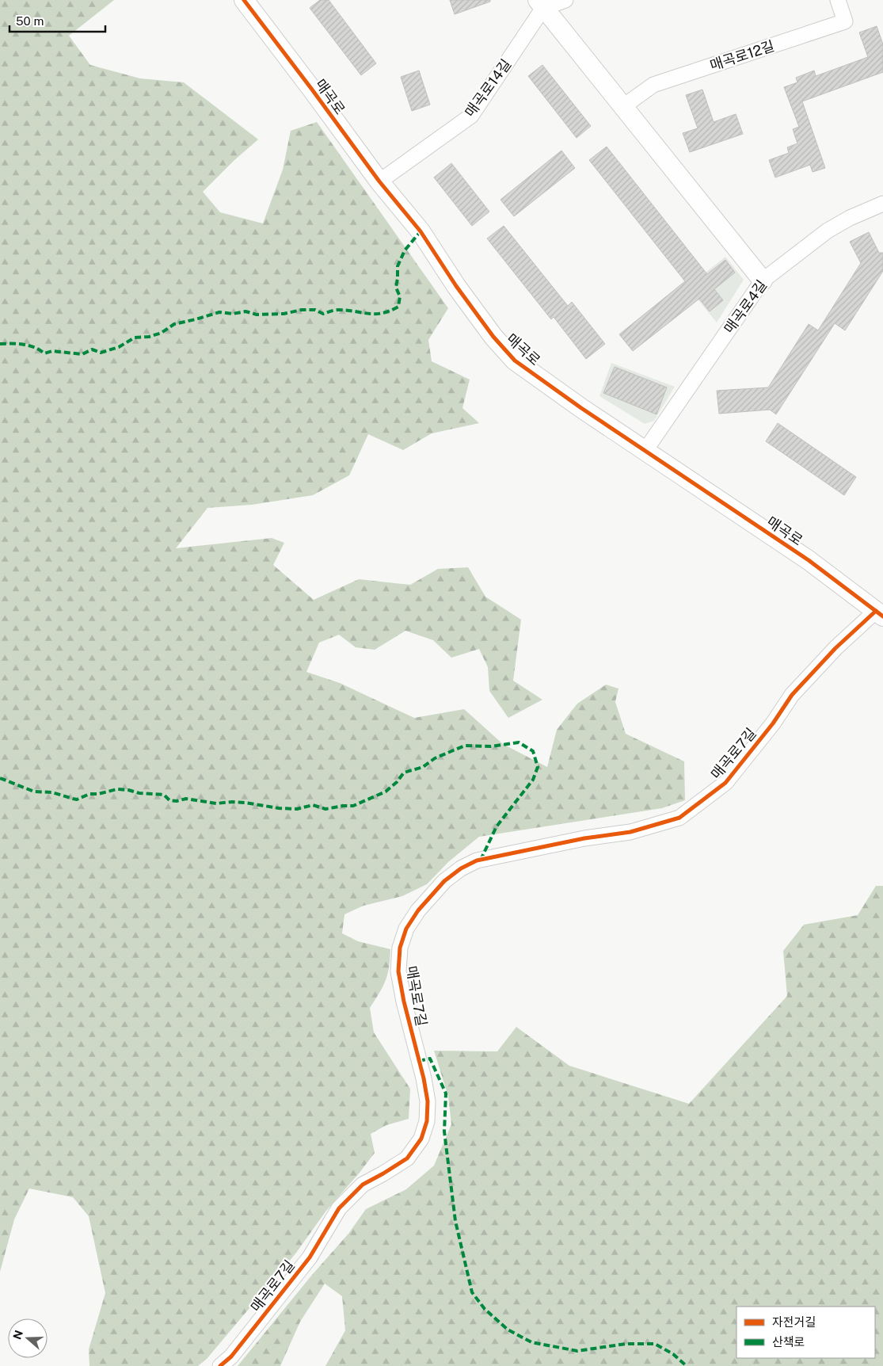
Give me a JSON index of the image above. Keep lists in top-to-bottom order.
{
  "streets": {
    "street": [
      "매곡로12길",
      "매곡로14길",
      "매곡로",
      "매곡로4길",
      "매곡로7길"
    ]
  },
  "crossings": [
    ["매곡로14길", "매곡로"],
    ["매곡로", "매곡로4길"],
    ["매곡로", "매곡로7길"]
  ],
  "legend": ["자전거길", "산책로"],
  "scale_bar": "50 m",
  "north": "left"
}
